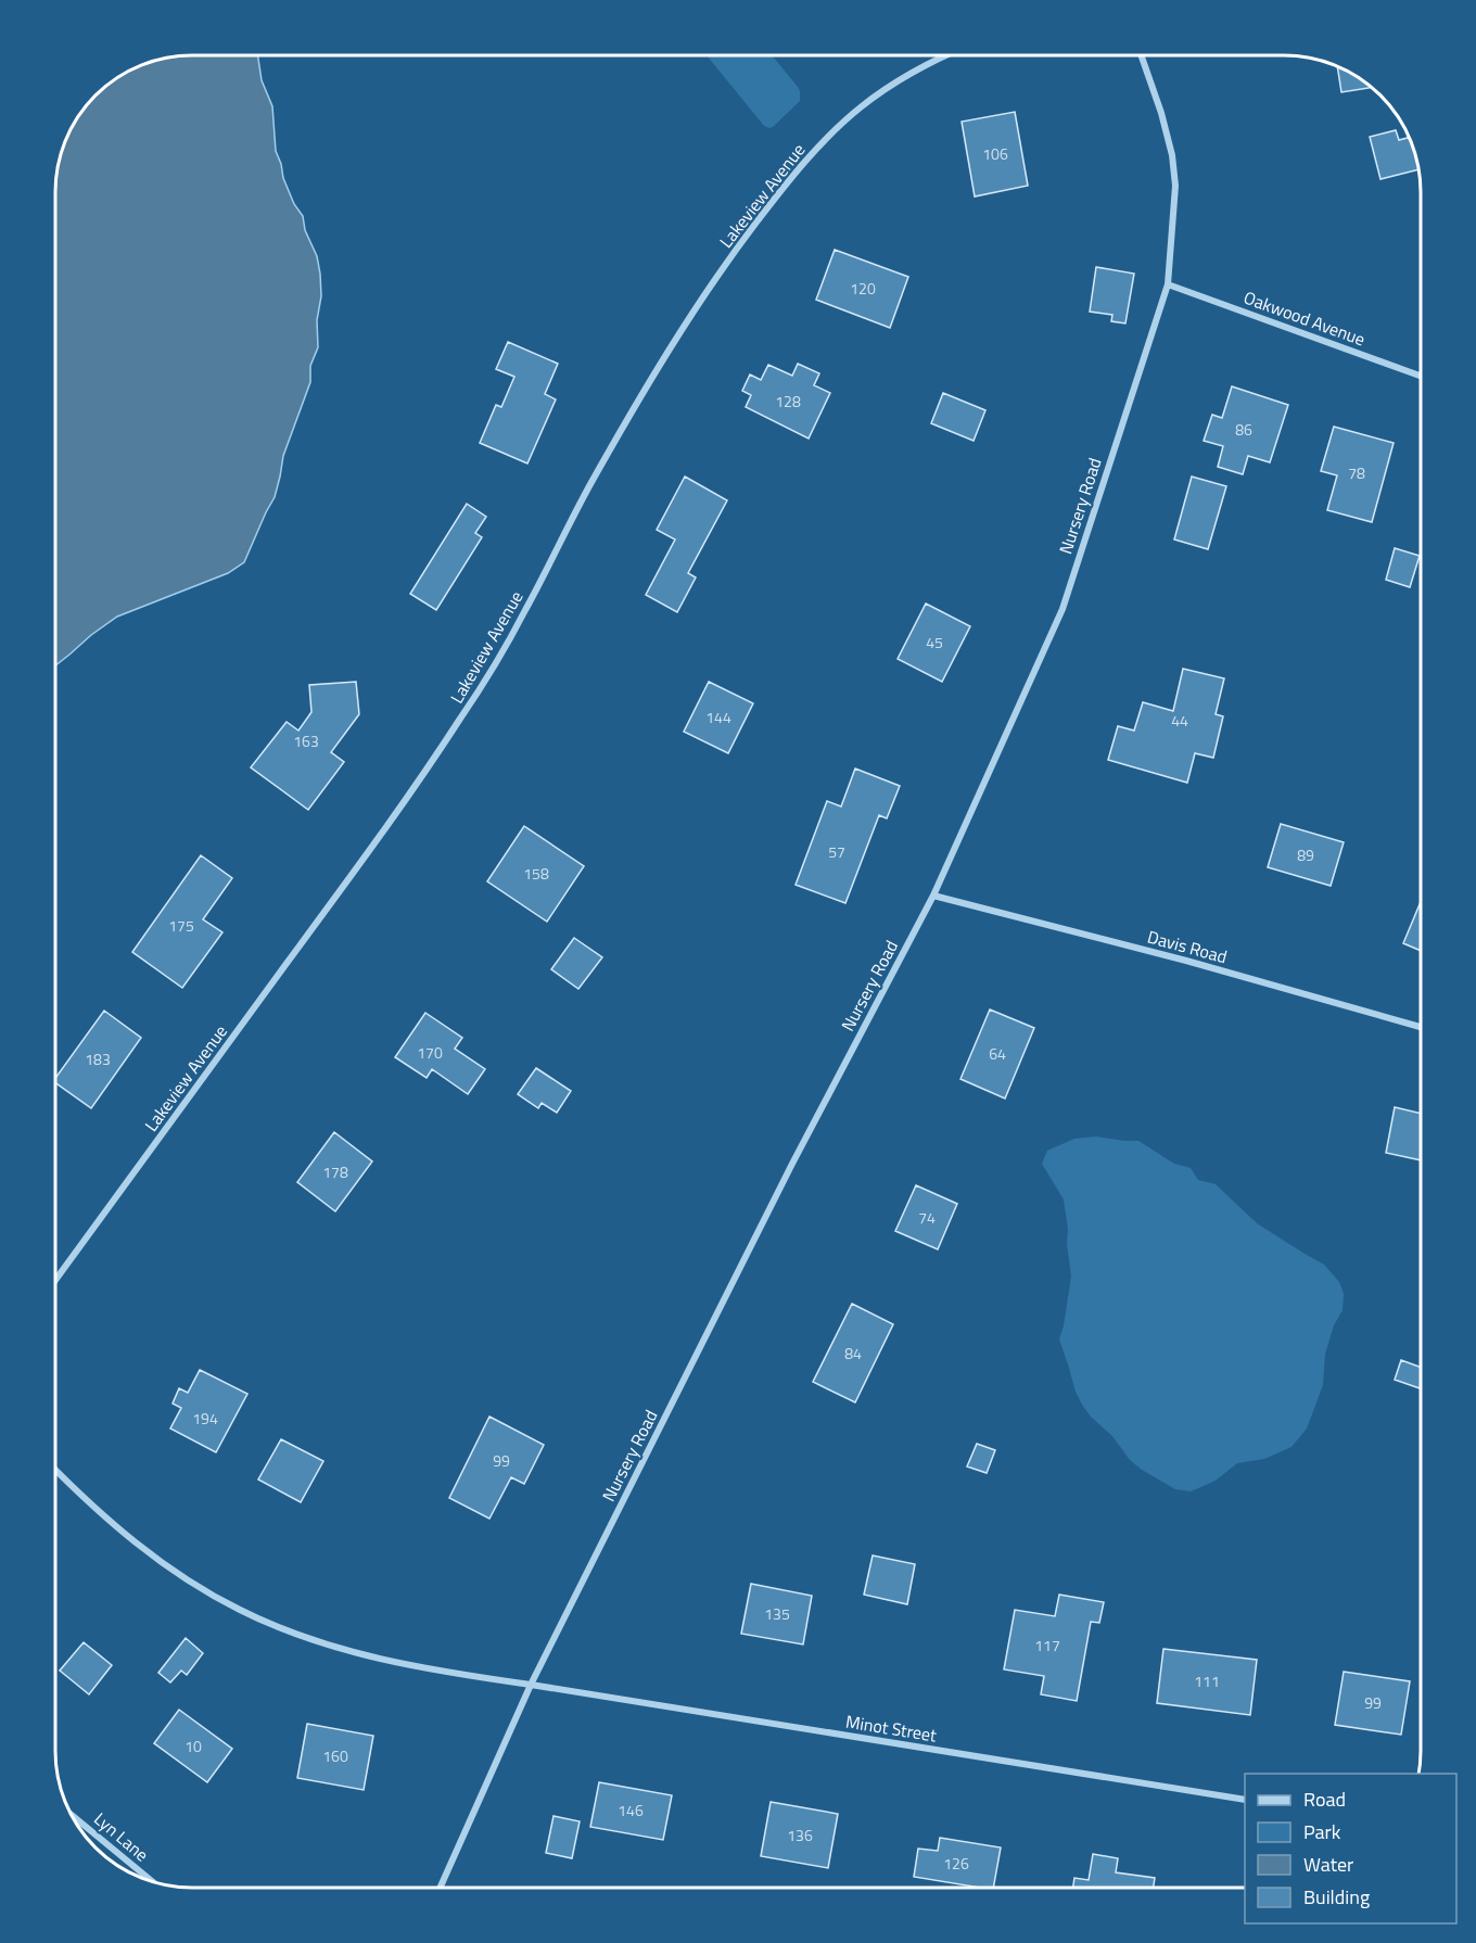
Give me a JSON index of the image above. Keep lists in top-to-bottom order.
{
  "streets": {
    "street": [
      "Lakeview Avenue",
      "Oakwood Avenue",
      "Nursery Road",
      "Davis Road",
      "Minot Street",
      "Lyn Lane"
    ]
  },
  "crossings": [
    ["Oakwood Avenue", "Nursery Road"],
    ["Nursery Road", "Davis Road"],
    ["Nursery Road", "Minot Street"]
  ],
  "house_numbers": [
    "106",
    "120",
    "128",
    "86",
    "78",
    "45",
    "144",
    "44",
    "163",
    "57",
    "89",
    "158",
    "175",
    "170",
    "64",
    "183",
    "178",
    "74",
    "84",
    "194",
    "99",
    "135",
    "117",
    "111",
    "99",
    "10",
    "160",
    "146",
    "136",
    "126"
  ],
  "legend": [
    "Road",
    "Park",
    "Water",
    "Building"
  ]
}
